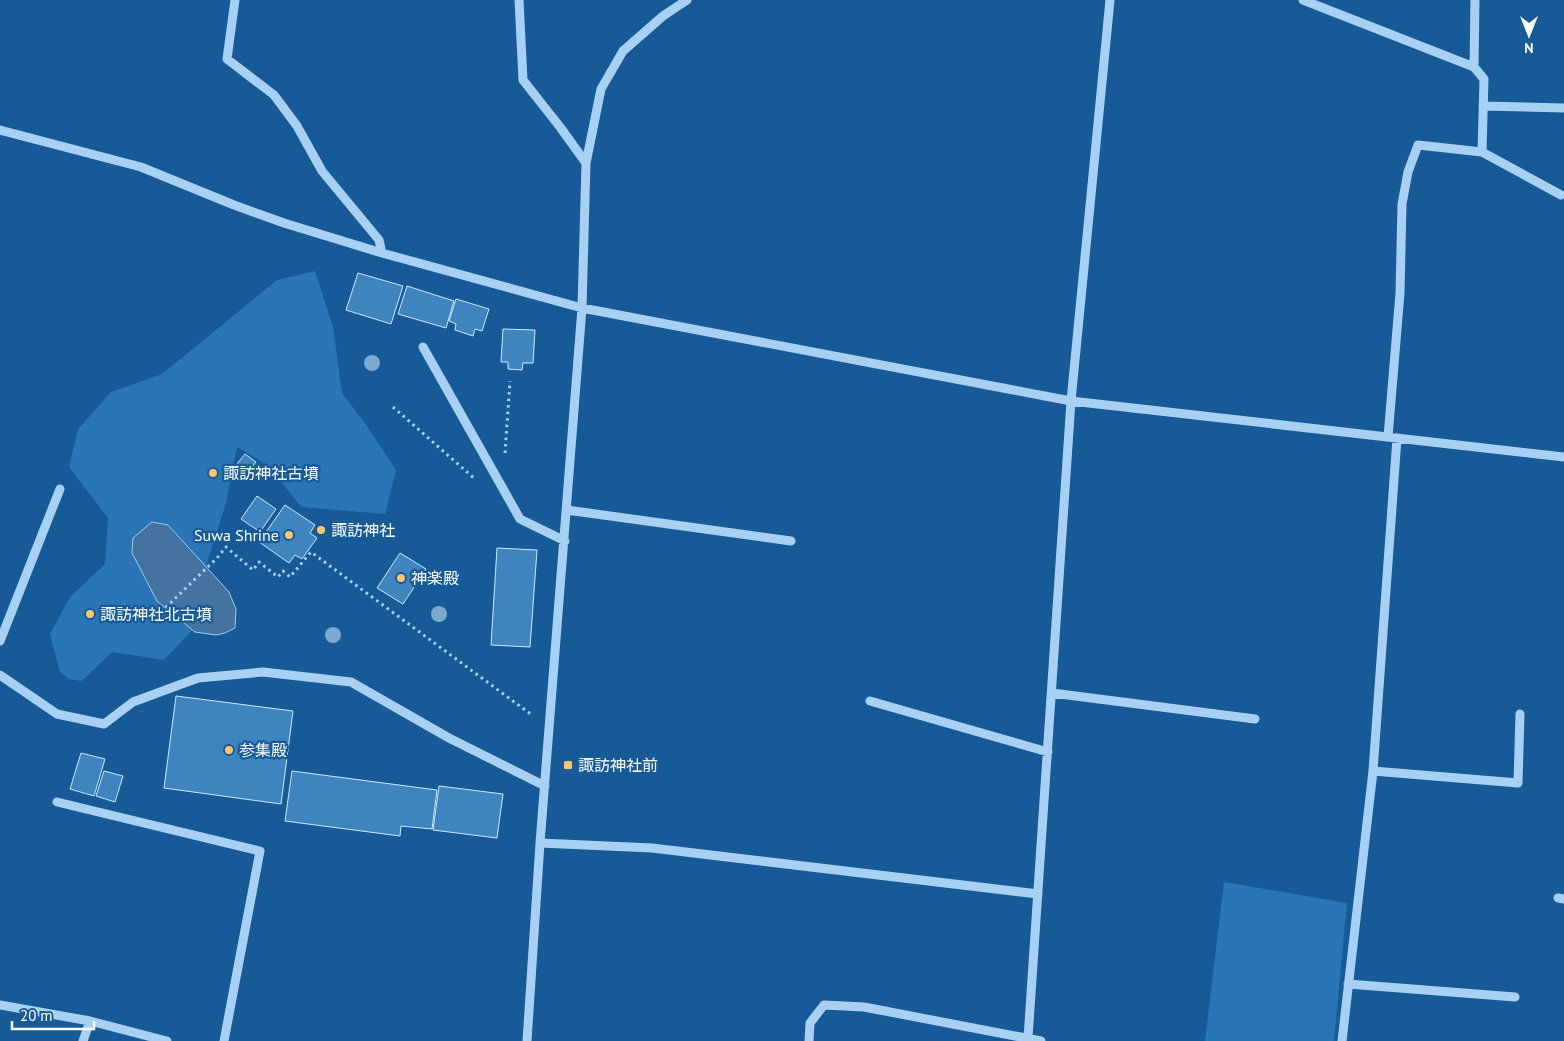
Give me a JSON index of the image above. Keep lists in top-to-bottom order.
{
  "places": {
    "other": [
      "諏訪神社古墳",
      "諏訪神社",
      "Suwa Shrine",
      "神楽殿",
      "諏訪神社北古墳",
      "参集殿"
    ],
    "transit": ["諏訪神社前"]
  },
  "scale_bar": "20 m",
  "north": "bottom"
}
